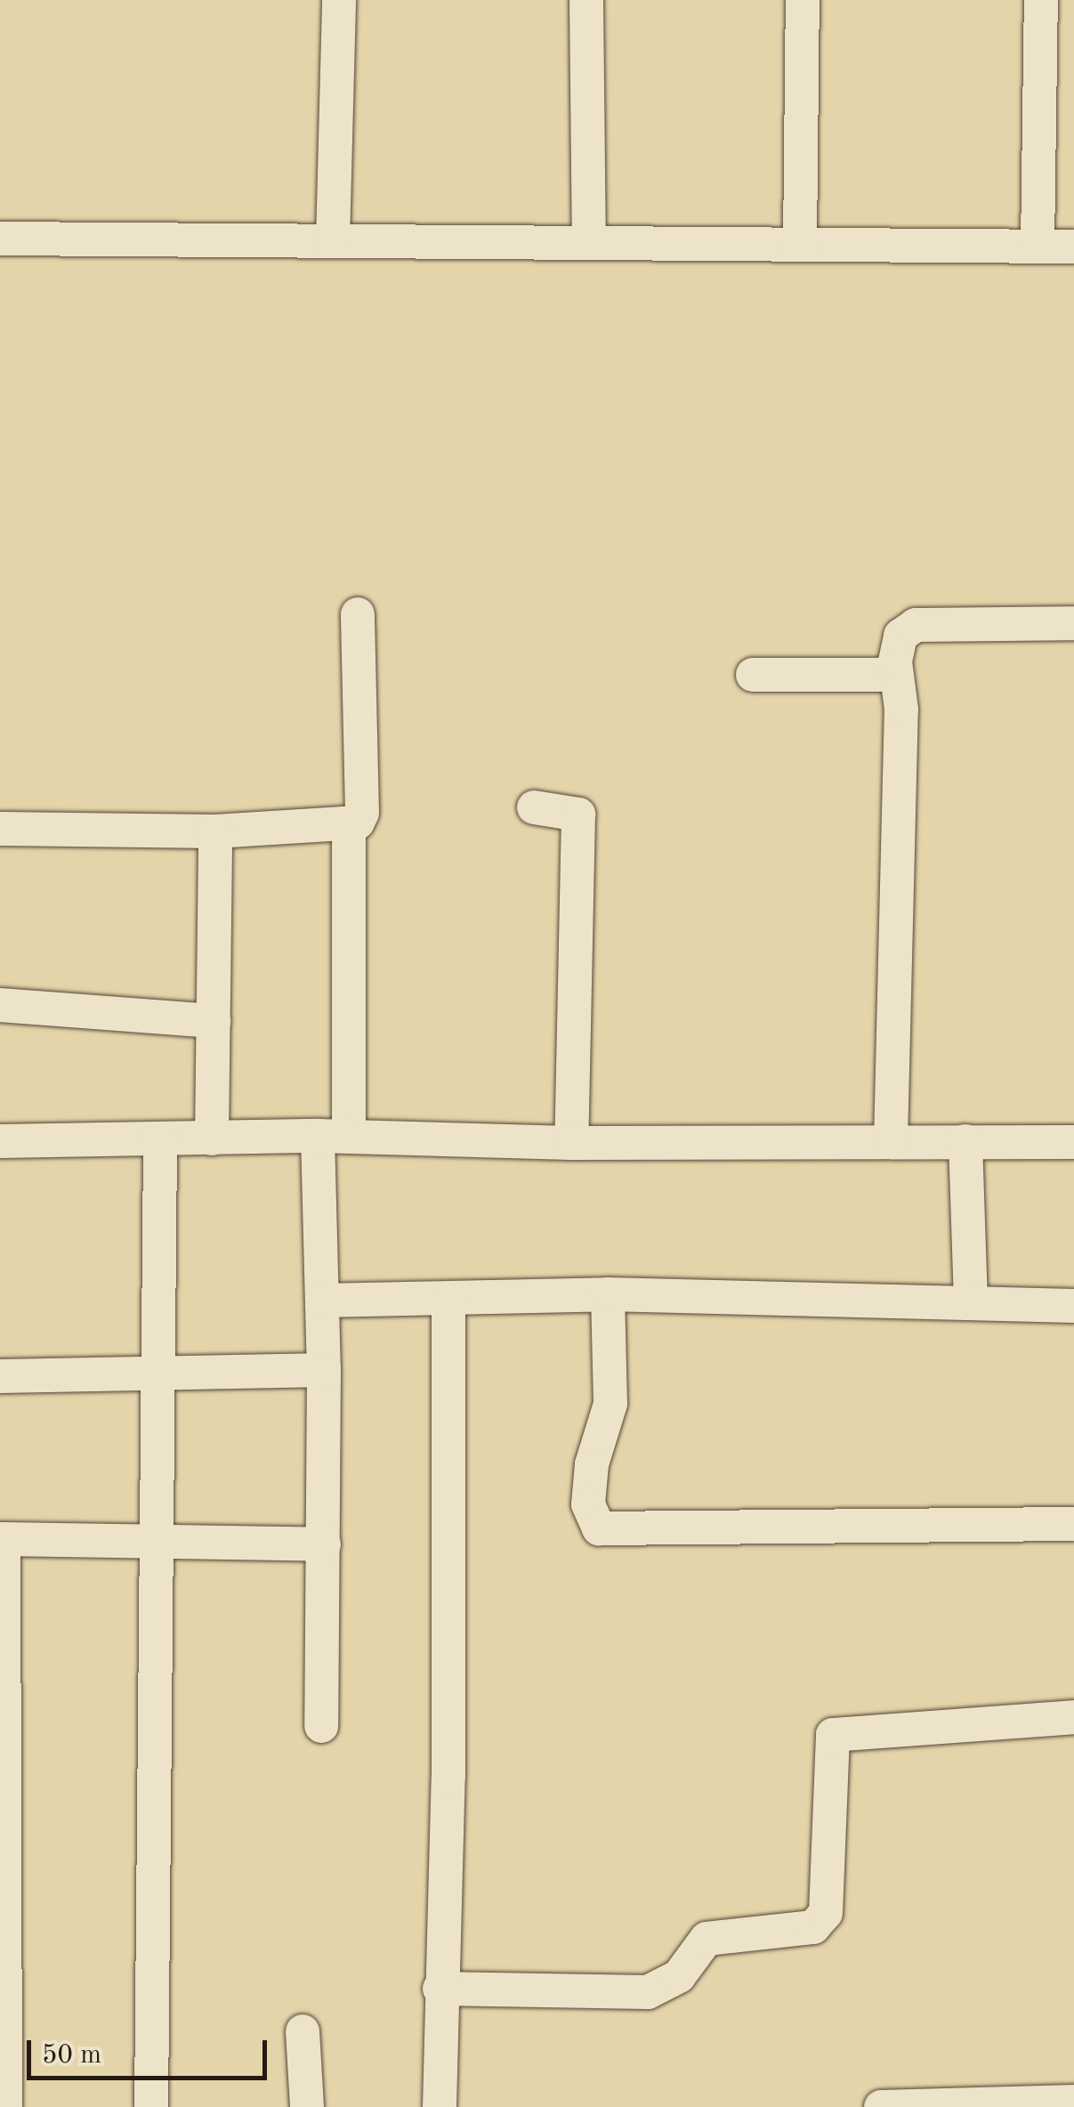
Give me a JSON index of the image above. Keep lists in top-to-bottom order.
{
  "scale_bar": "50 m"
}
